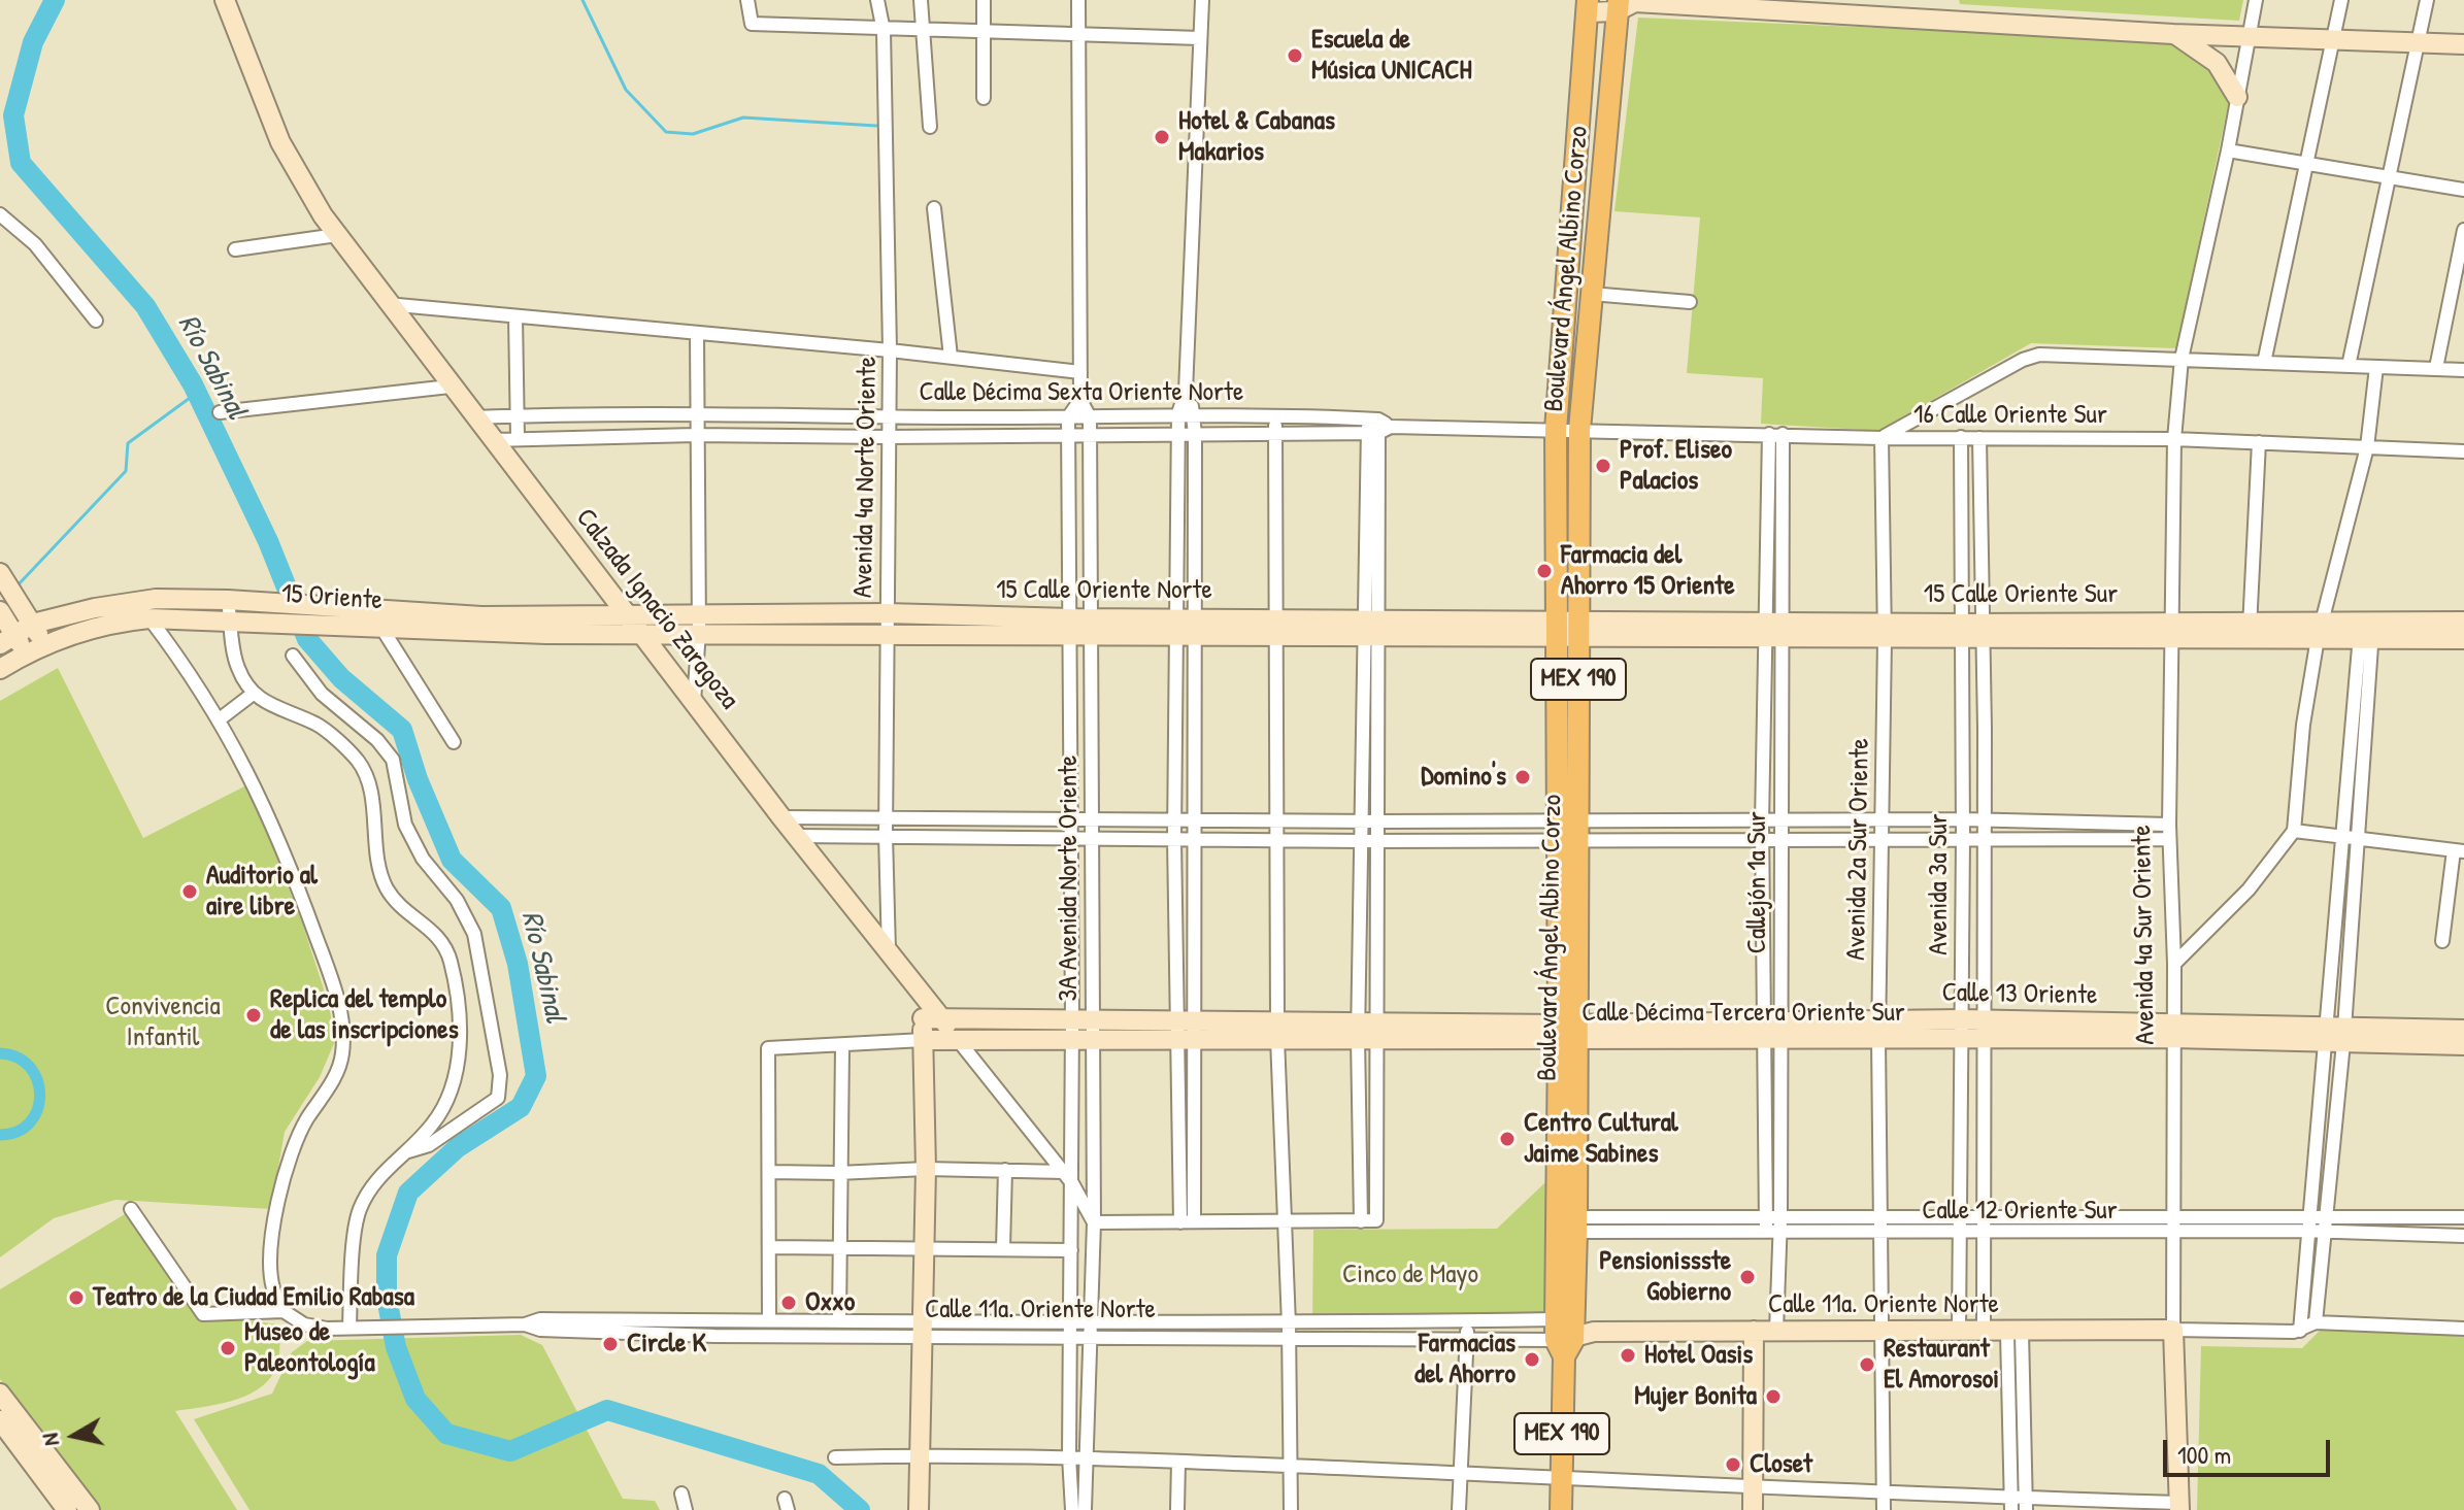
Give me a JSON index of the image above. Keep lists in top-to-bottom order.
{
  "streets": {
    "main road": ["Boulevard Ángel Albino Corzo", "MEX 190"],
    "street": [
      "Calle Décima Sexta Oriente Norte",
      "16 Calle Oriente Sur",
      "Avenida 4a Norte Oriente",
      "15 Calle Oriente Norte",
      "15 Calle Oriente Sur",
      "15 Oriente",
      "Calzada Ignacio Zaragoza",
      "Avenida 2a Sur Oriente",
      "3A Avenida Norte Oriente",
      "Callejón 1a Sur",
      "Avenida 3a Sur",
      "Avenida 4a Sur Oriente",
      "Calle 13 Oriente",
      "Calle Décima Tercera Oriente Sur",
      "Calle 12 Oriente Sur",
      "Calle 11a. Oriente Norte"
    ]
  },
  "crossings": [
    ["Boulevard Ángel Albino Corzo", "Calle Décima Sexta Oriente Norte"],
    ["Boulevard Ángel Albino Corzo", "16 Calle Oriente Sur"],
    ["Boulevard Ángel Albino Corzo", "15 Calle Oriente Norte"],
    ["Boulevard Ángel Albino Corzo", "15 Calle Oriente Sur"],
    ["Boulevard Ángel Albino Corzo", "MEX 190"],
    ["Boulevard Ángel Albino Corzo", "Calle Décima Tercera Oriente Sur"],
    ["Boulevard Ángel Albino Corzo", "Calle 12 Oriente Sur"],
    ["Boulevard Ángel Albino Corzo", "Calle 11a. Oriente Norte"],
    ["Calle Décima Sexta Oriente Norte", "16 Calle Oriente Sur"],
    ["Calle Décima Sexta Oriente Norte", "Avenida 4a Norte Oriente"],
    ["Calle Décima Sexta Oriente Norte", "Calzada Ignacio Zaragoza"],
    ["Calle Décima Sexta Oriente Norte", "3A Avenida Norte Oriente"],
    ["16 Calle Oriente Sur", "Avenida 2a Sur Oriente"],
    ["16 Calle Oriente Sur", "Callejón 1a Sur"],
    ["16 Calle Oriente Sur", "Avenida 3a Sur"],
    ["16 Calle Oriente Sur", "Avenida 4a Sur Oriente"],
    ["Avenida 4a Norte Oriente", "15 Calle Oriente Norte"],
    ["Avenida 4a Norte Oriente", "Calzada Ignacio Zaragoza"],
    ["15 Calle Oriente Norte", "15 Calle Oriente Sur"],
    ["15 Calle Oriente Norte", "15 Oriente"],
    ["15 Calle Oriente Norte", "Calzada Ignacio Zaragoza"],
    ["15 Calle Oriente Norte", "3A Avenida Norte Oriente"],
    ["15 Calle Oriente Sur", "Avenida 2a Sur Oriente"],
    ["15 Calle Oriente Sur", "Callejón 1a Sur"],
    ["15 Calle Oriente Sur", "Avenida 3a Sur"],
    ["15 Calle Oriente Sur", "Avenida 4a Sur Oriente"],
    ["15 Oriente", "Calzada Ignacio Zaragoza"],
    ["Calzada Ignacio Zaragoza", "3A Avenida Norte Oriente"],
    ["Calzada Ignacio Zaragoza", "Calle Décima Tercera Oriente Sur"],
    ["MEX 190", "Calle 11a. Oriente Norte"],
    ["Avenida 2a Sur Oriente", "Calle 13 Oriente"],
    ["Avenida 2a Sur Oriente", "Calle 12 Oriente Sur"],
    ["Avenida 2a Sur Oriente", "Calle 11a. Oriente Norte"],
    ["3A Avenida Norte Oriente", "Calle Décima Tercera Oriente Sur"],
    ["3A Avenida Norte Oriente", "Calle 11a. Oriente Norte"],
    ["Callejón 1a Sur", "Calle 13 Oriente"],
    ["Callejón 1a Sur", "Calle Décima Tercera Oriente Sur"],
    ["Callejón 1a Sur", "Calle 12 Oriente Sur"],
    ["Callejón 1a Sur", "Calle 11a. Oriente Norte"],
    ["Avenida 3a Sur", "Calle 13 Oriente"],
    ["Avenida 3a Sur", "Calle 12 Oriente Sur"],
    ["Avenida 3a Sur", "Calle 11a. Oriente Norte"],
    ["Avenida 4a Sur Oriente", "Calle 13 Oriente"],
    ["Avenida 4a Sur Oriente", "Calle 12 Oriente Sur"],
    ["Avenida 4a Sur Oriente", "Calle 11a. Oriente Norte"],
    ["Calle 13 Oriente", "Calle Décima Tercera Oriente Sur"]
  ],
  "water": ["Río Sabinal"],
  "parks": ["Convivencia Infantil", "Cinco de Mayo"],
  "places": [
    "Escuela de Música UNICACH",
    "Hotel & Cabanas Makarios",
    "Prof. Eliseo Palacios",
    "Farmacia del Ahorro 15 Oriente",
    "Domino's",
    "Auditorio al aire libre",
    "Replica del templo de las inscripciones",
    "Centro Cultural Jaime Sabines",
    "Pensionissste Gobierno",
    "Teatro de la Ciudad Emilio Rabasa",
    "Oxxo",
    "Circle K",
    "Museo de Paleontología",
    "Hotel Oasis",
    "Farmacias del Ahorro",
    "Restaurant El Amorosoi",
    "Mujer Bonita",
    "Closet"
  ],
  "scale_bar": "100 m",
  "north": "left"
}
